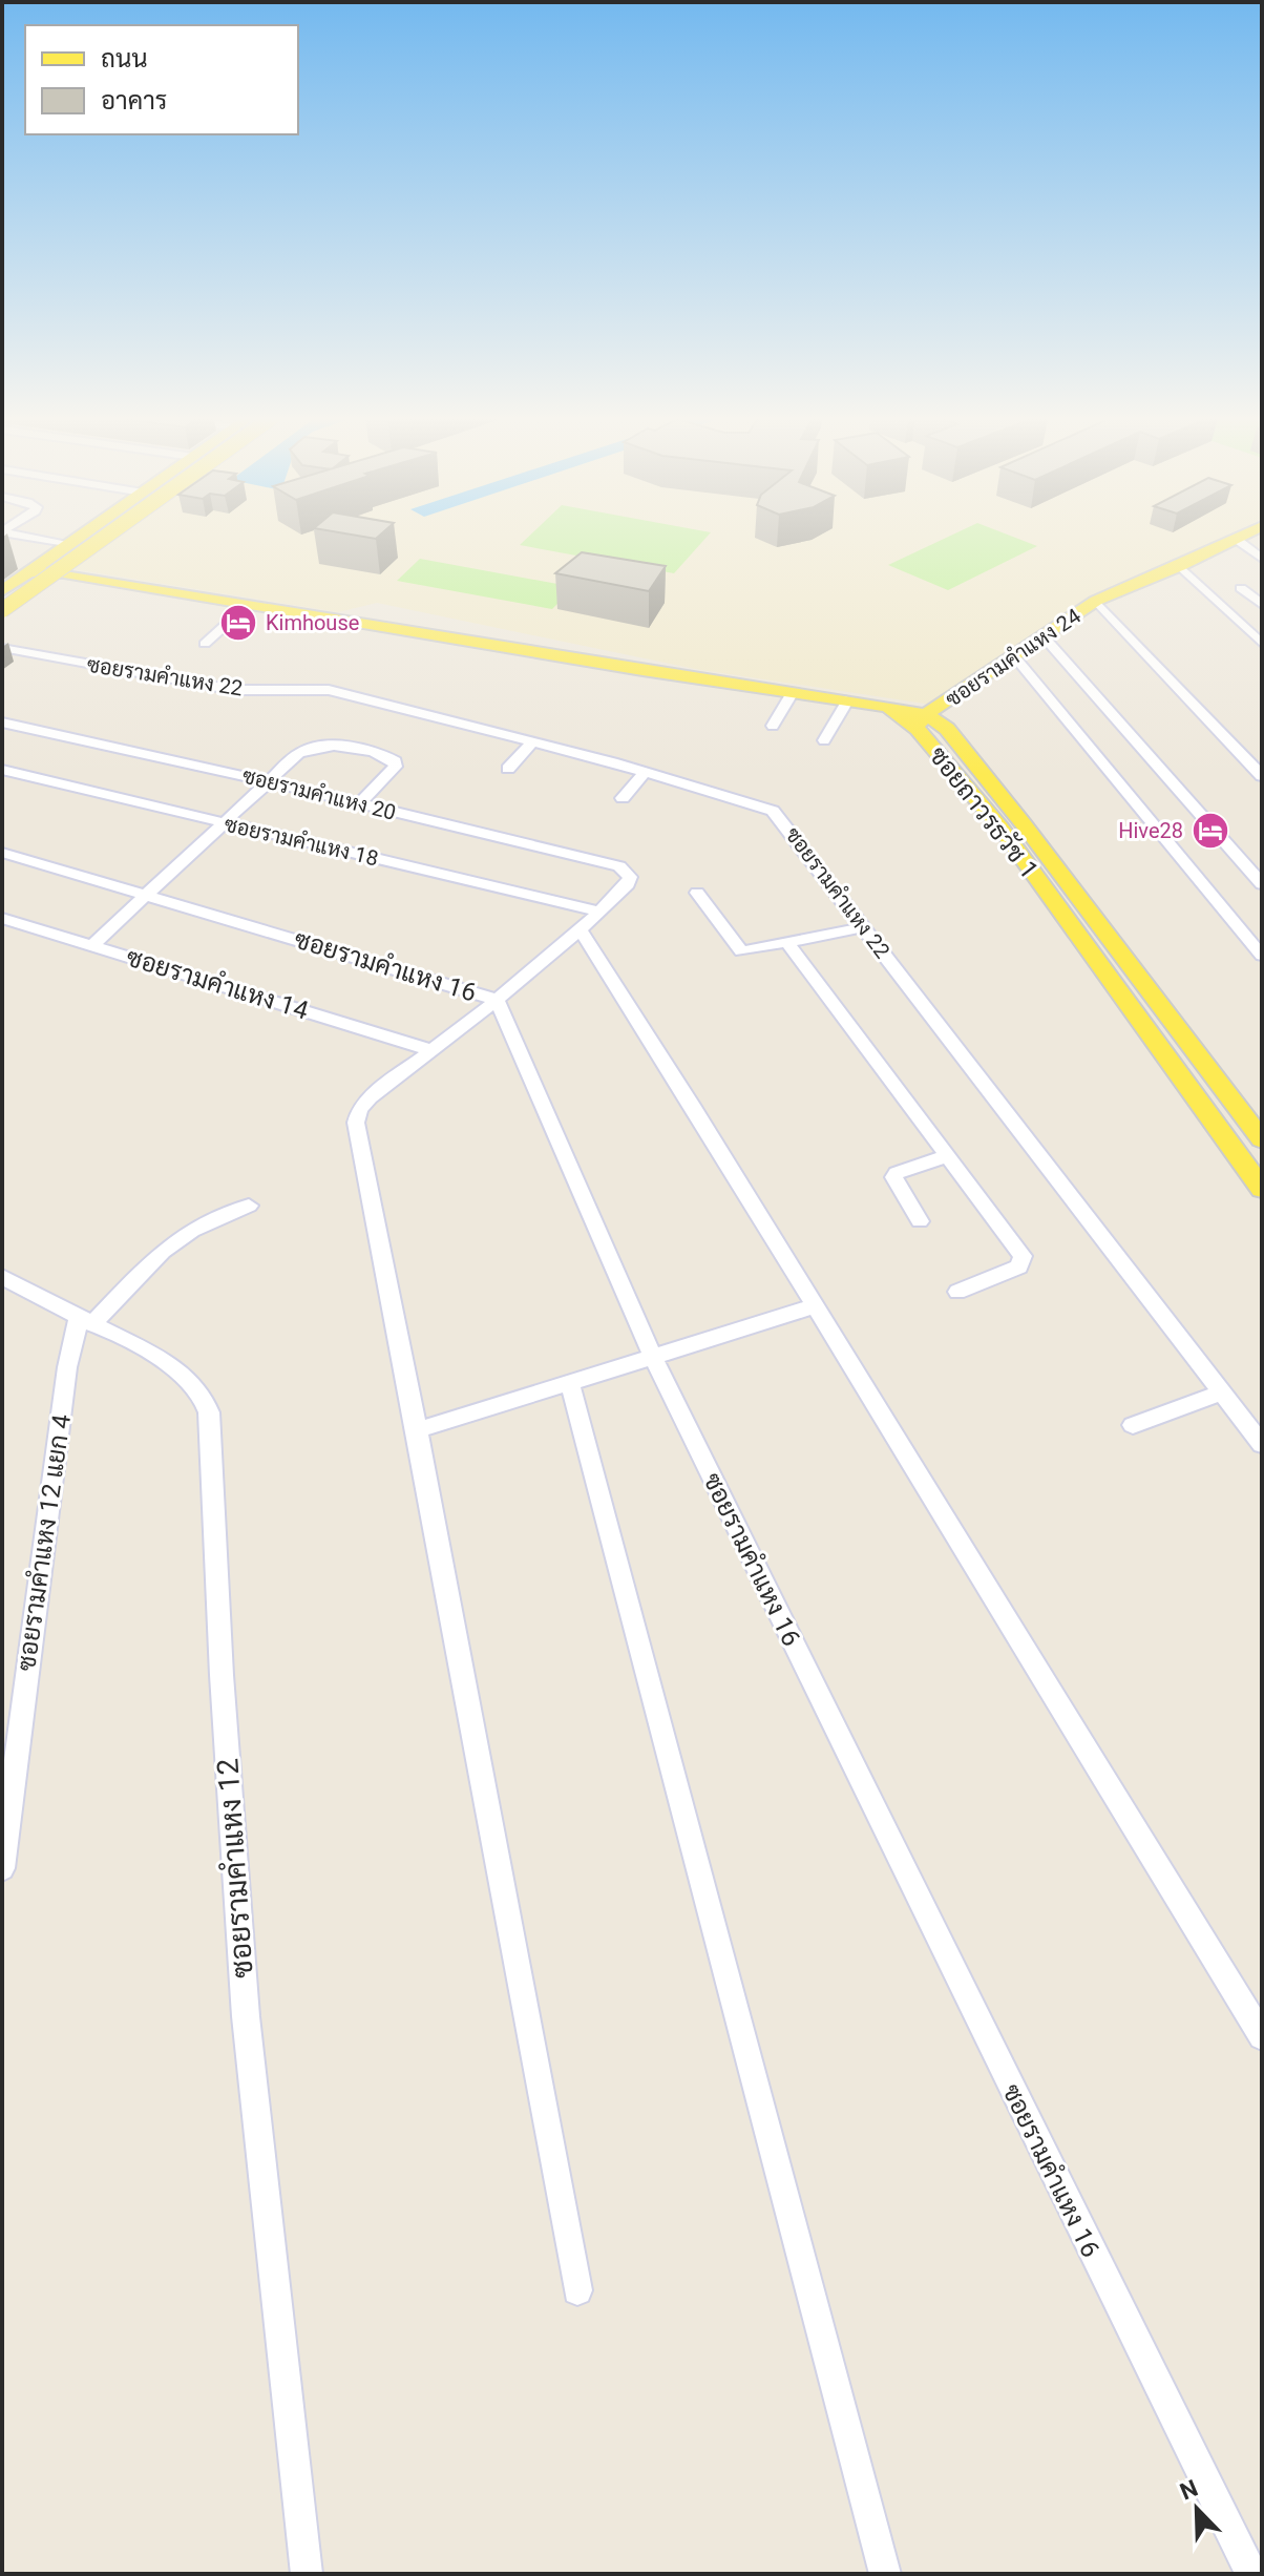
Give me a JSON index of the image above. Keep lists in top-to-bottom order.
{
  "streets": {
    "main road": ["ซอยรามคำแหง 24", "ซอยถาวรธวัช 1"],
    "street": [
      "ซอยรามคำแหง 22",
      "ซอยรามคำแหง 20",
      "ซอยรามคำแหง 18",
      "ซอยรามคำแหง 16",
      "ซอยรามคำแหง 14",
      "ซอยรามคำแหง 12 แยก 4",
      "ซอยรามคำแหง 12"
    ]
  },
  "crossings": [
    ["ซอยรามคำแหง 24", "ซอยถาวรธวัช 1"],
    ["ซอยรามคำแหง 20", "ซอยรามคำแหง 18"],
    ["ซอยรามคำแหง 12 แยก 4", "ซอยรามคำแหง 12"]
  ],
  "places": {
    "hotel": ["Kimhouse", "Hive28"]
  },
  "legend": ["ถนน", "อาคาร"],
  "north": "top left"
}
